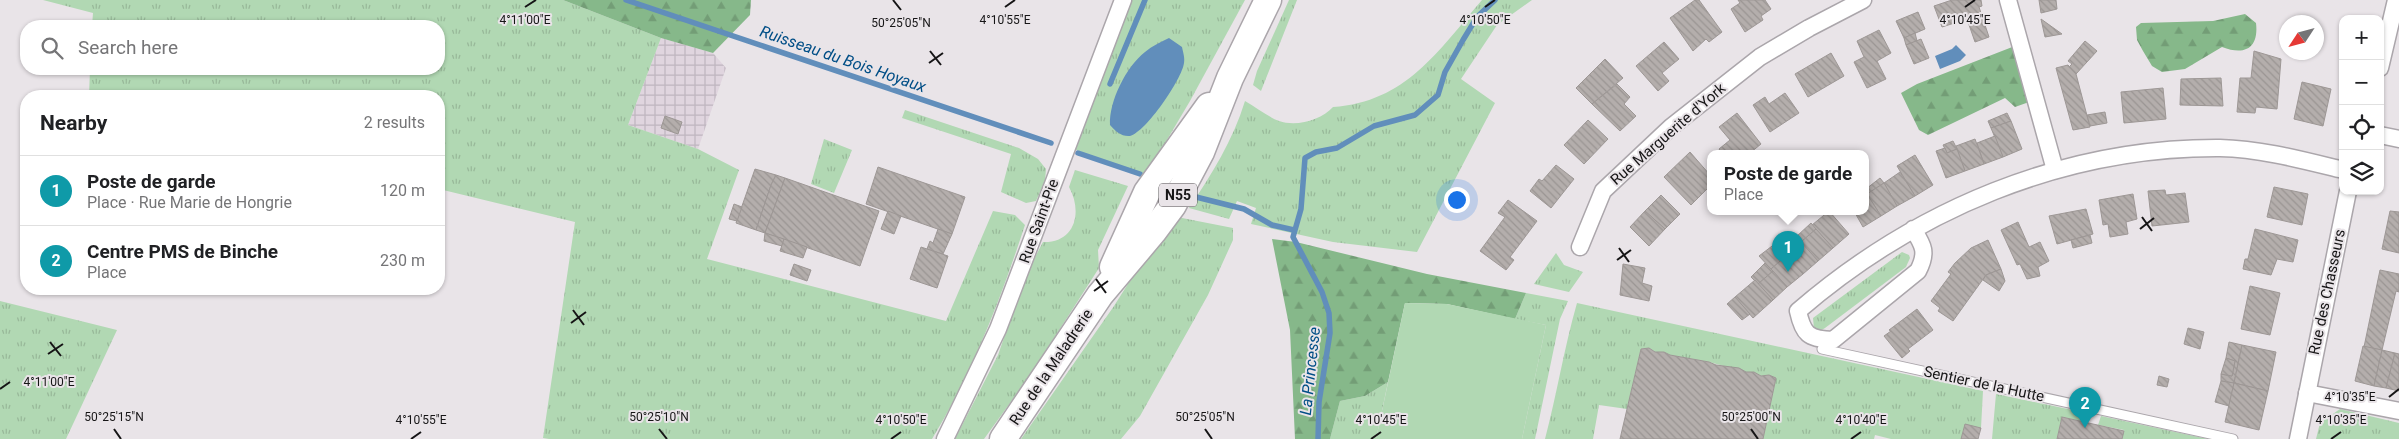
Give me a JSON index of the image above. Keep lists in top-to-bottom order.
{
  "streets": {
    "main road": ["N55", "Rue de la Maladrerie"],
    "street": ["Rue Marguerite d'York", "Rue Saint-Pie", "Rue des Chasseurs"],
    "lane": ["Sentier de la Hutte"]
  },
  "water": ["Ruisseau du Bois Hoyaux", "La Princesse"],
  "north": "bottom left",
  "page": {
    "map_buttons": ["+", "−"],
    "search": "Search here",
    "heading": ["Nearby", "2 results"],
    "popup": ["Poste de garde", "Place"],
    "list": [
      {
        "mark": "1",
        "name": "Poste de garde",
        "note": "Place · Rue Marie de Hongrie",
        "value": "120 m"
      },
      {
        "mark": "2",
        "name": "Centre PMS de Binche",
        "note": "Place",
        "value": "230 m"
      }
    ],
    "pins": ["1", "2"]
  },
  "coordinates": [
    "4°11'00\"E",
    "4°10'55\"E",
    "4°10'50\"E",
    "4°10'45\"E",
    "50°25'05\"N",
    "4°10'35\"E",
    "50°25'15\"N",
    "50°25'10\"N",
    "50°25'00\"N",
    "4°10'40\"E"
  ]
}
